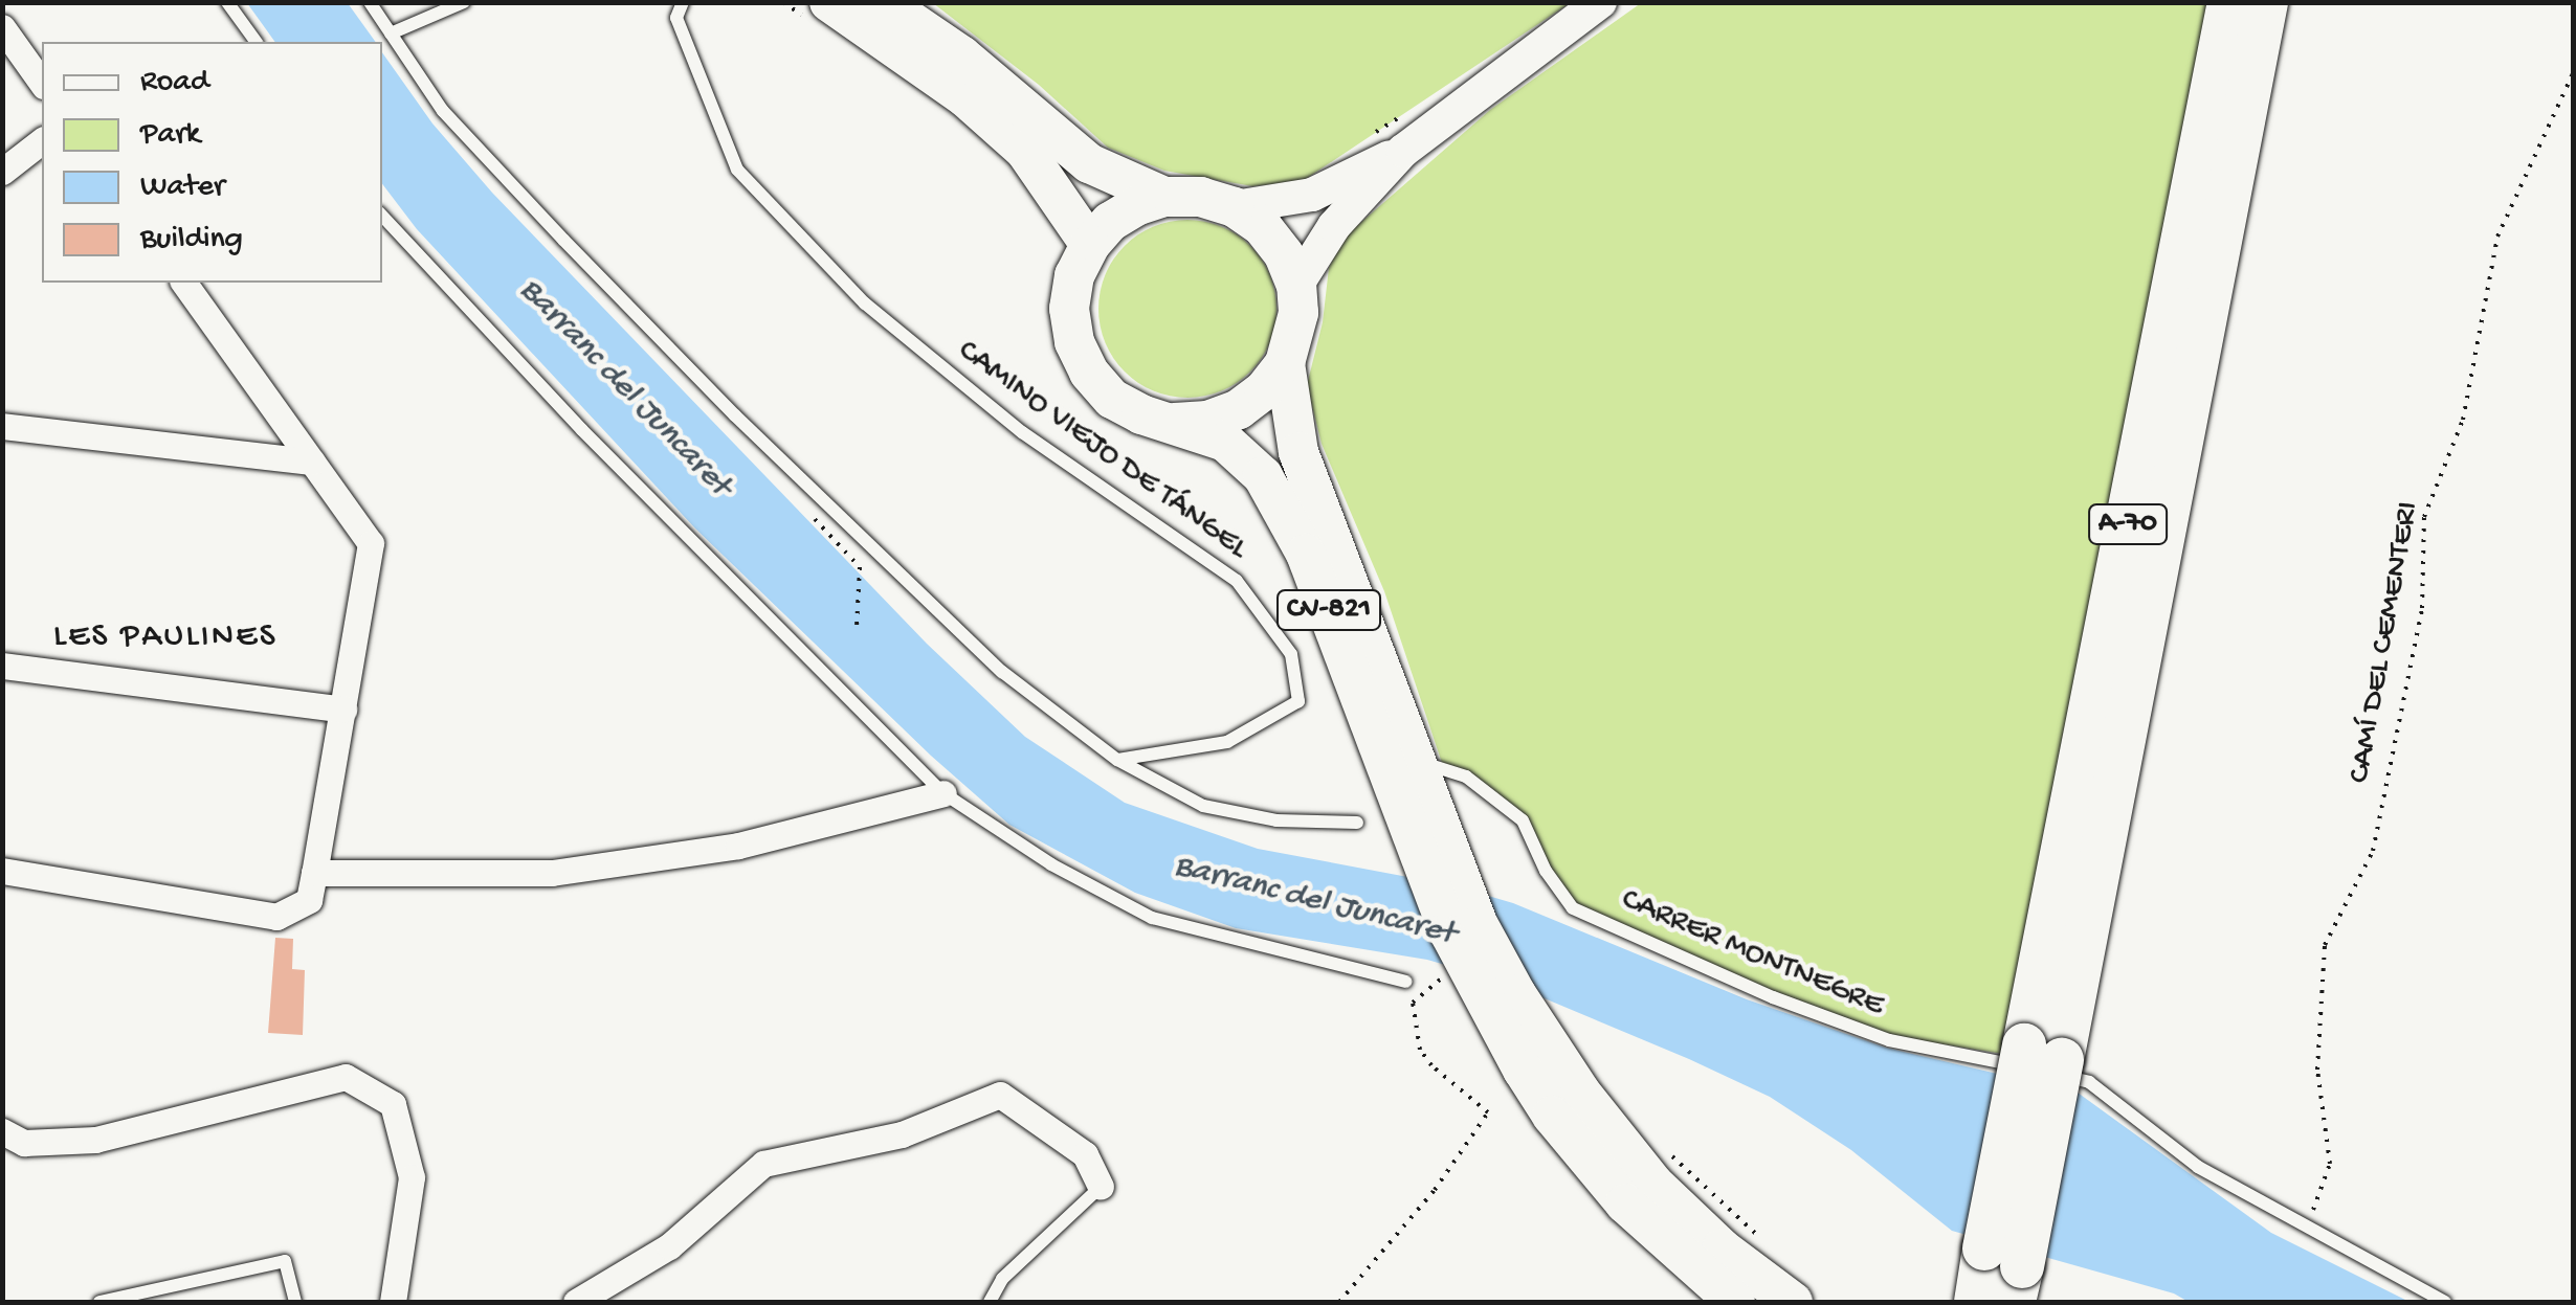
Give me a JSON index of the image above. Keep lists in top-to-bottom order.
{
  "streets": {
    "highway": ["A-70"],
    "main road": ["CV-821"],
    "lane": ["CAMINO VIEJO DE TÁNGEL", "CARRER MONTNEGRE"],
    "path": ["CAMÍ DEL CEMENTERI"]
  },
  "crossings": [
    ["A-70", "CARRER MONTNEGRE"],
    ["CV-821", "CARRER MONTNEGRE"],
    ["CAMÍ DEL CEMENTERI", "CARRER MONTNEGRE"]
  ],
  "districts": ["LES PAULINES"],
  "water": ["Barranc del Juncaret"],
  "legend": [
    "Road",
    "Park",
    "Water",
    "Building"
  ]
}
